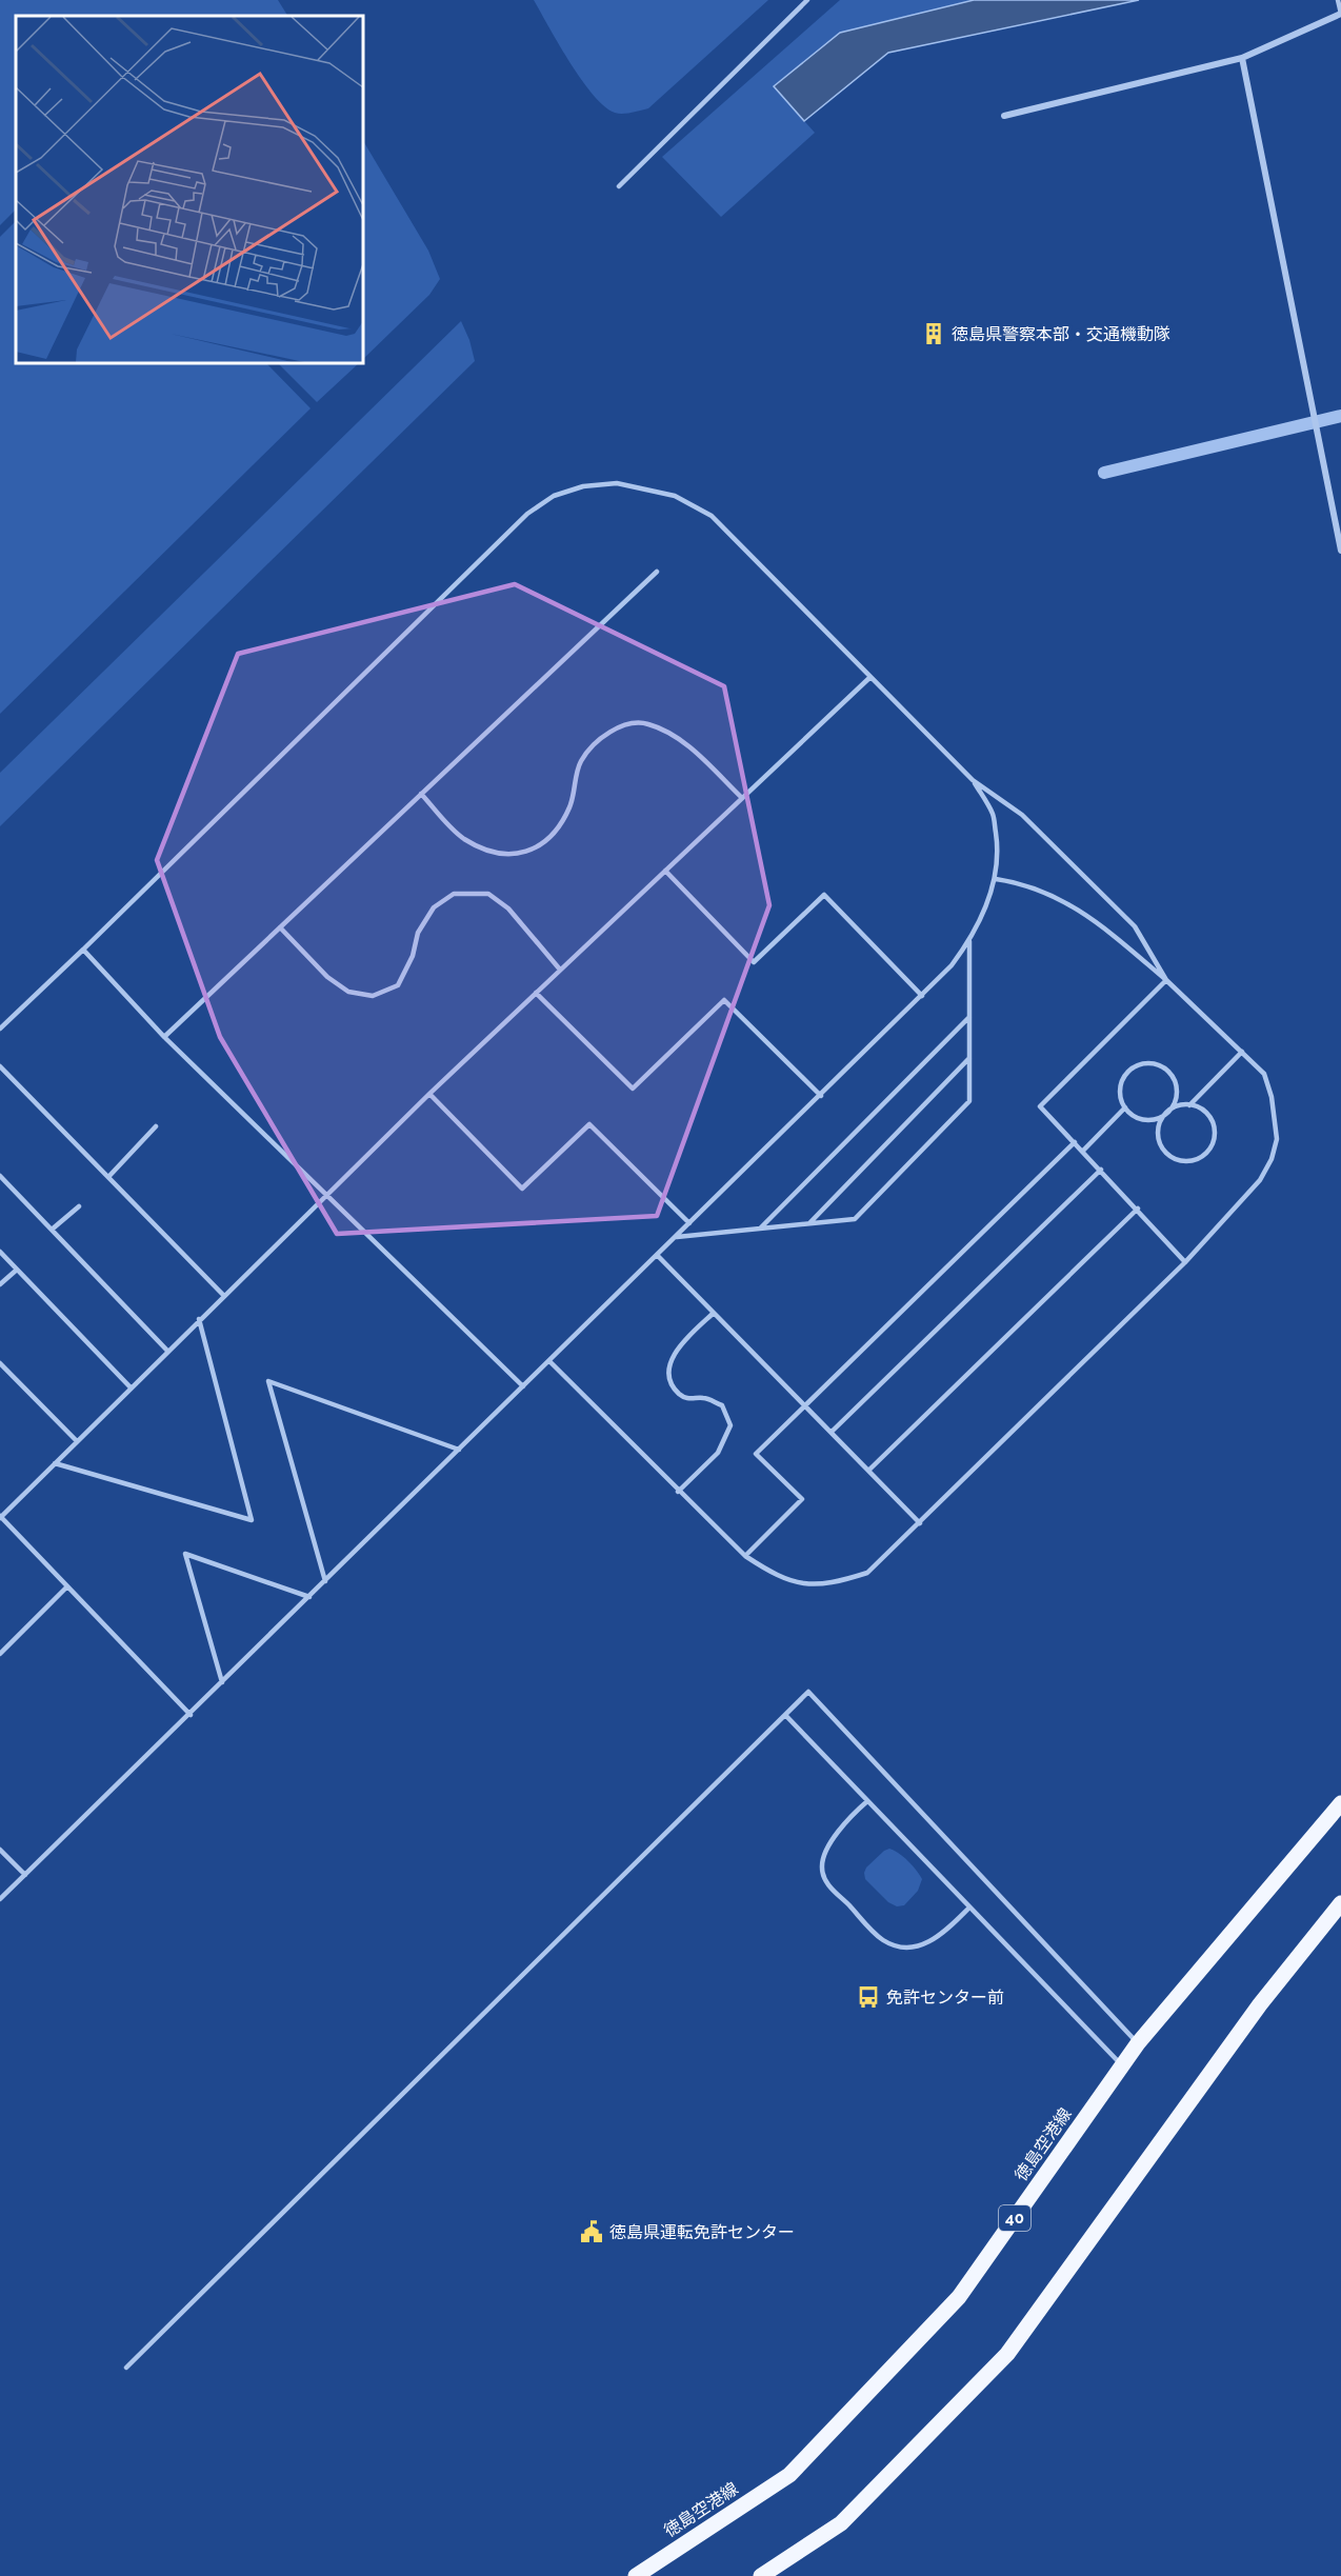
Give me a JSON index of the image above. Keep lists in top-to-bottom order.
{
  "streets": {
    "main road": ["徳島空港線", "40"]
  },
  "places": {
    "building": ["徳島県警察本部・交通機動隊"],
    "bus stop": ["免許センター前"],
    "public building": ["徳島県運転免許センター"]
  }
}
